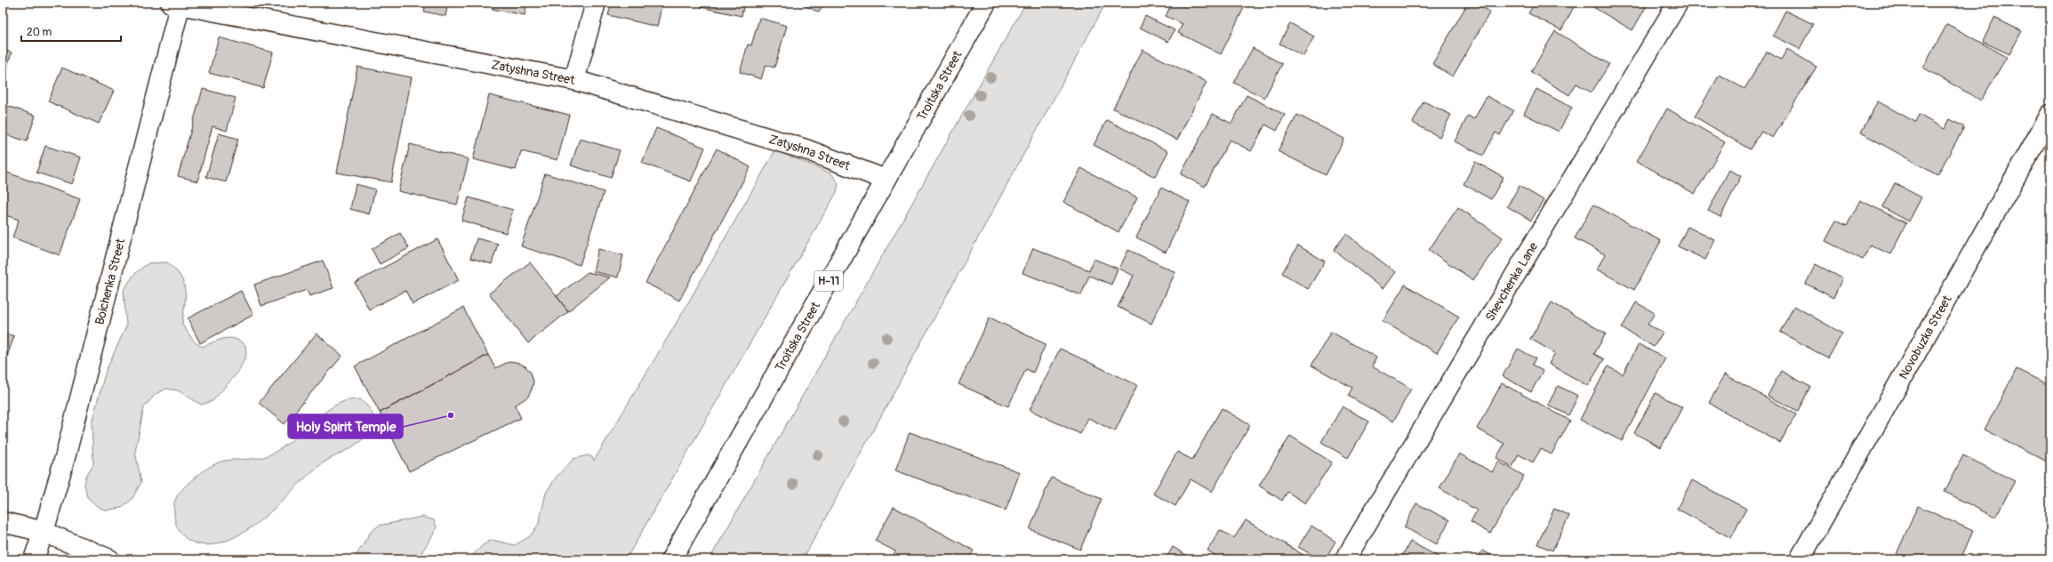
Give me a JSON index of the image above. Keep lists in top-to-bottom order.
{
  "streets": {
    "street": [
      "Zatyshna Street",
      "Troitska Street",
      "Н-11",
      "Shevchenka Lane",
      "Boichenka Street",
      "Novobuzka Street"
    ]
  },
  "crossings": [
    ["Zatyshna Street", "Troitska Street"],
    ["Zatyshna Street", "Boichenka Street"]
  ],
  "places": ["Holy Spirit Temple"],
  "scale_bar": "20 m"
}
